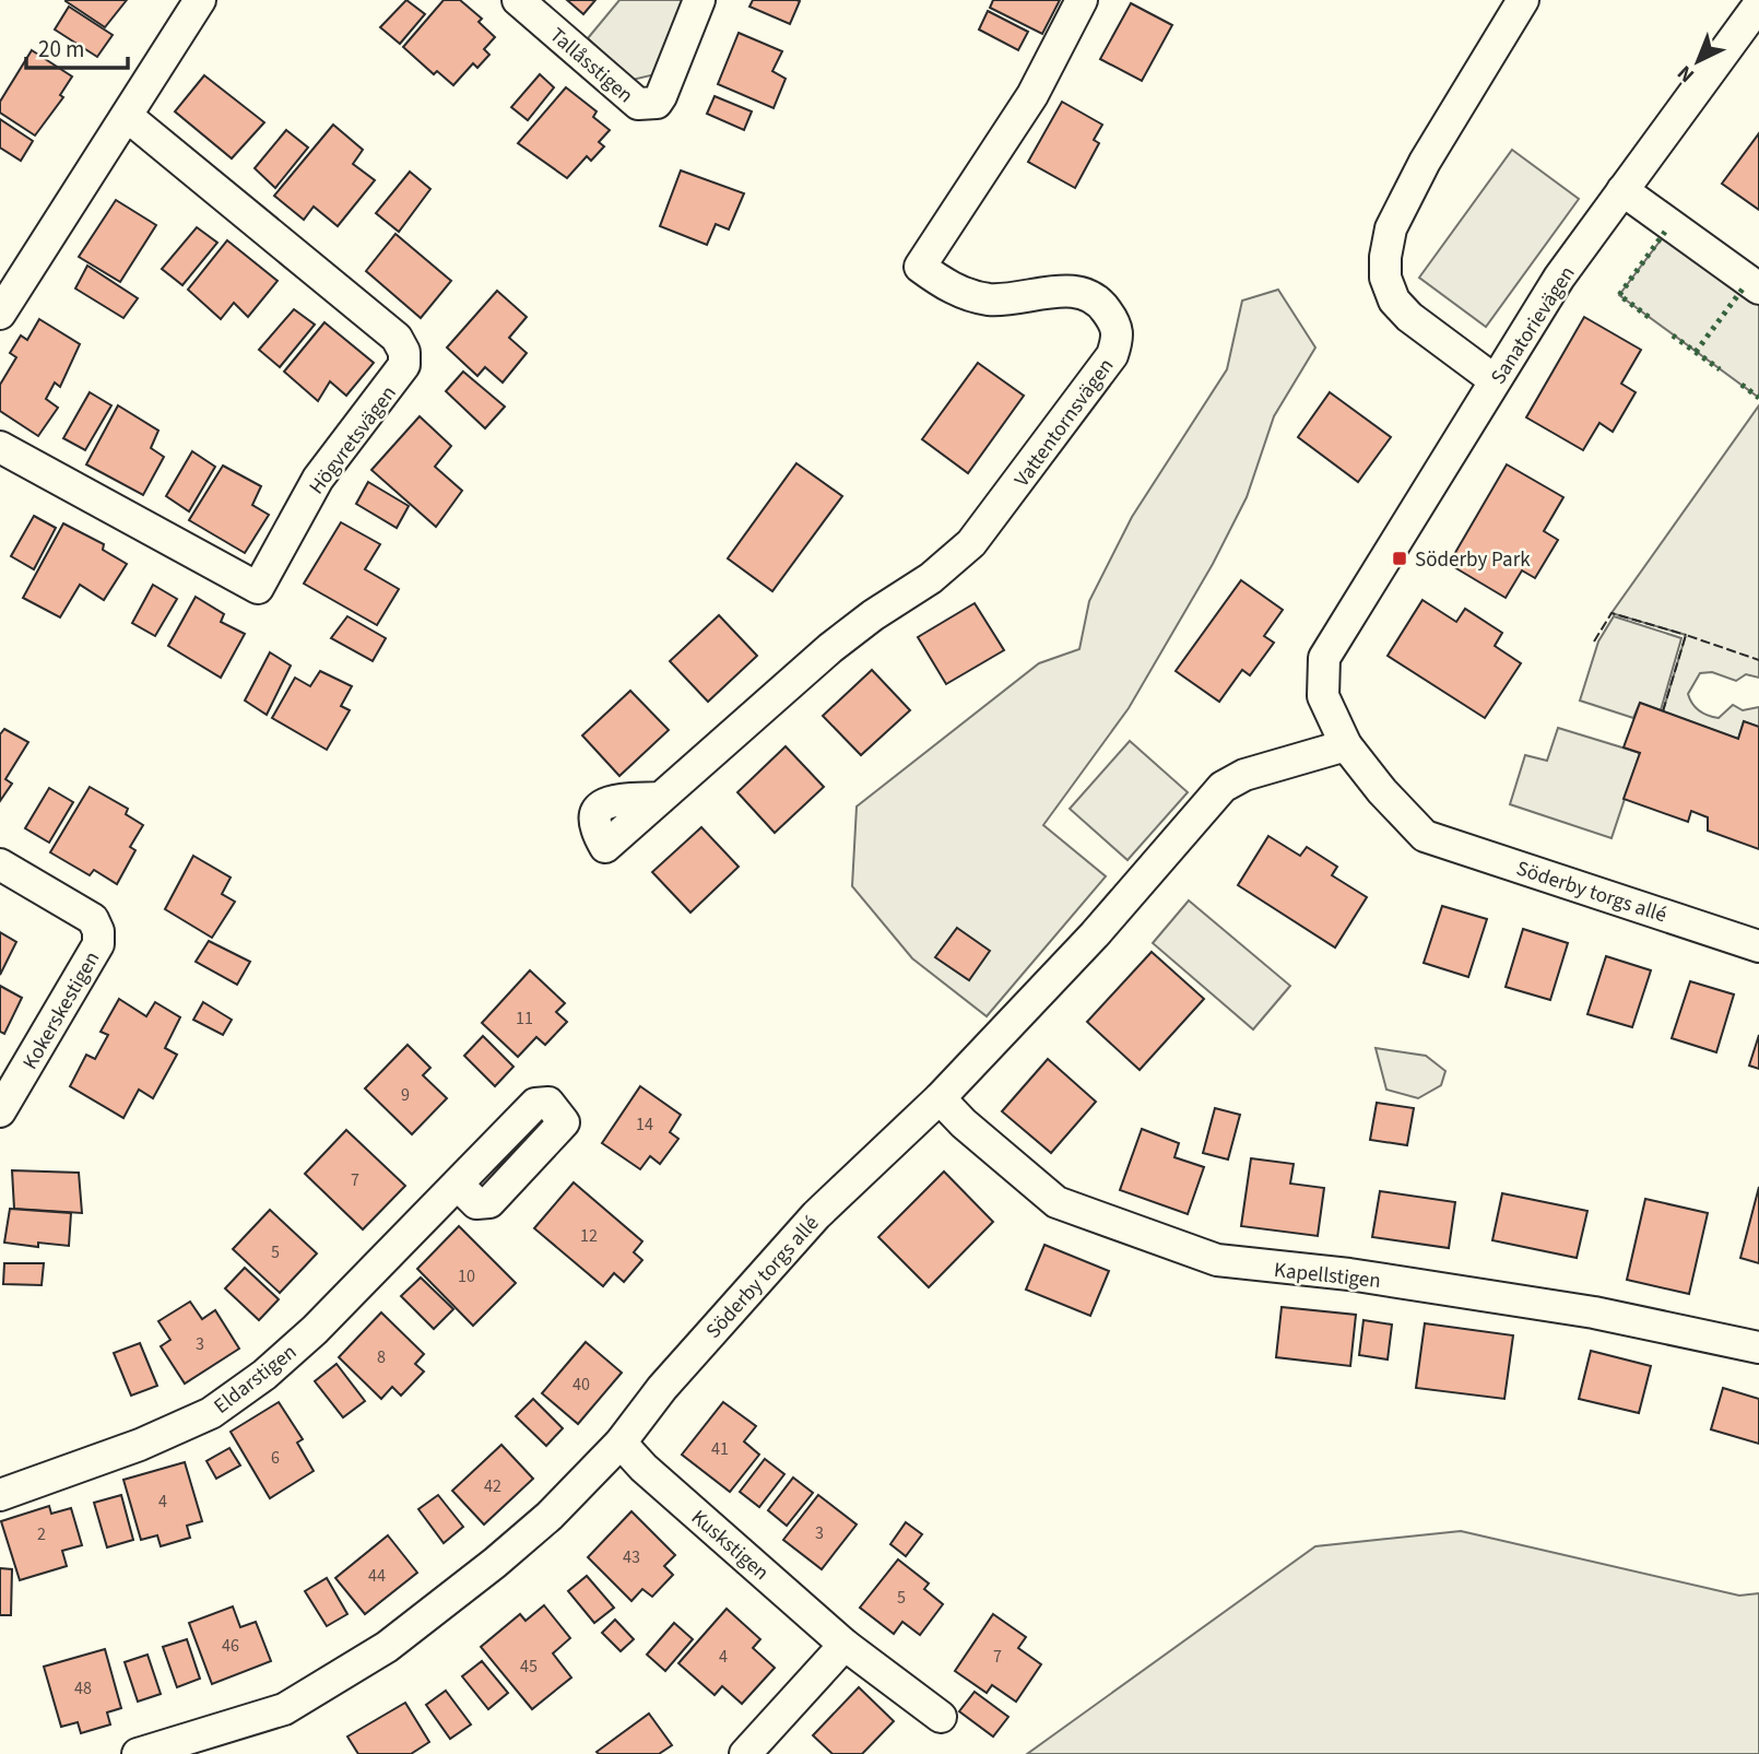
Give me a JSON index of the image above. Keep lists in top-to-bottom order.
{
  "streets": {
    "street": [
      "Tallåsstigen",
      "Sanatorievägen",
      "Vattentornsvägen",
      "Högvretsvägen",
      "Söderby torgs allé",
      "Kokerskestigen",
      "Kapellstigen",
      "Eldarstigen",
      "Kuskstigen"
    ]
  },
  "crossings": [
    ["Sanatorievägen", "Söderby torgs allé"],
    ["Söderby torgs allé", "Kapellstigen"],
    ["Söderby torgs allé", "Kuskstigen"]
  ],
  "places": {
    "transit": ["Söderby Park"]
  },
  "house_numbers": [
    "11",
    "9",
    "14",
    "7",
    "12",
    "5",
    "10",
    "3",
    "8",
    "40",
    "41",
    "6",
    "42",
    "4",
    "3",
    "2",
    "43",
    "44",
    "5",
    "46",
    "4",
    "7",
    "45",
    "48"
  ],
  "scale_bar": "20 m",
  "north": "bottom left"
}
